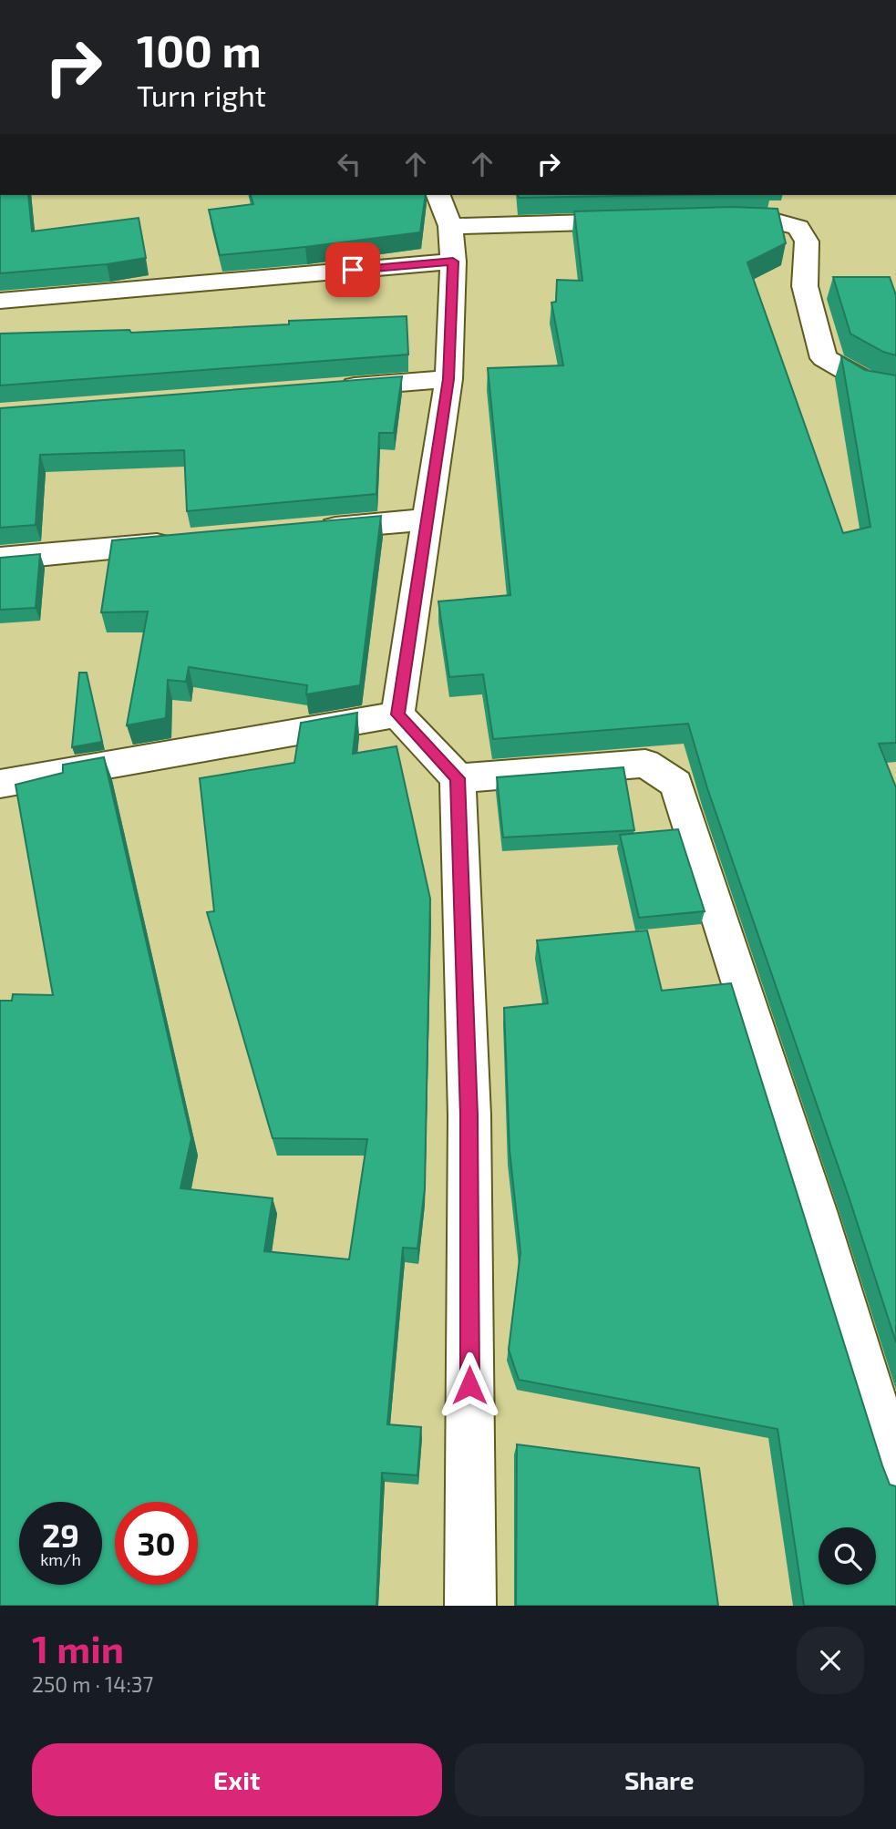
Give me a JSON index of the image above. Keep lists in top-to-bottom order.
{
  "page": {
    "turn": ["100 m", "Turn right"],
    "speed": "29 km/h",
    "limit": "30",
    "heading": ["1 min", "250 m · 14:37"],
    "buttons": ["Exit", "Share"]
  }
}
